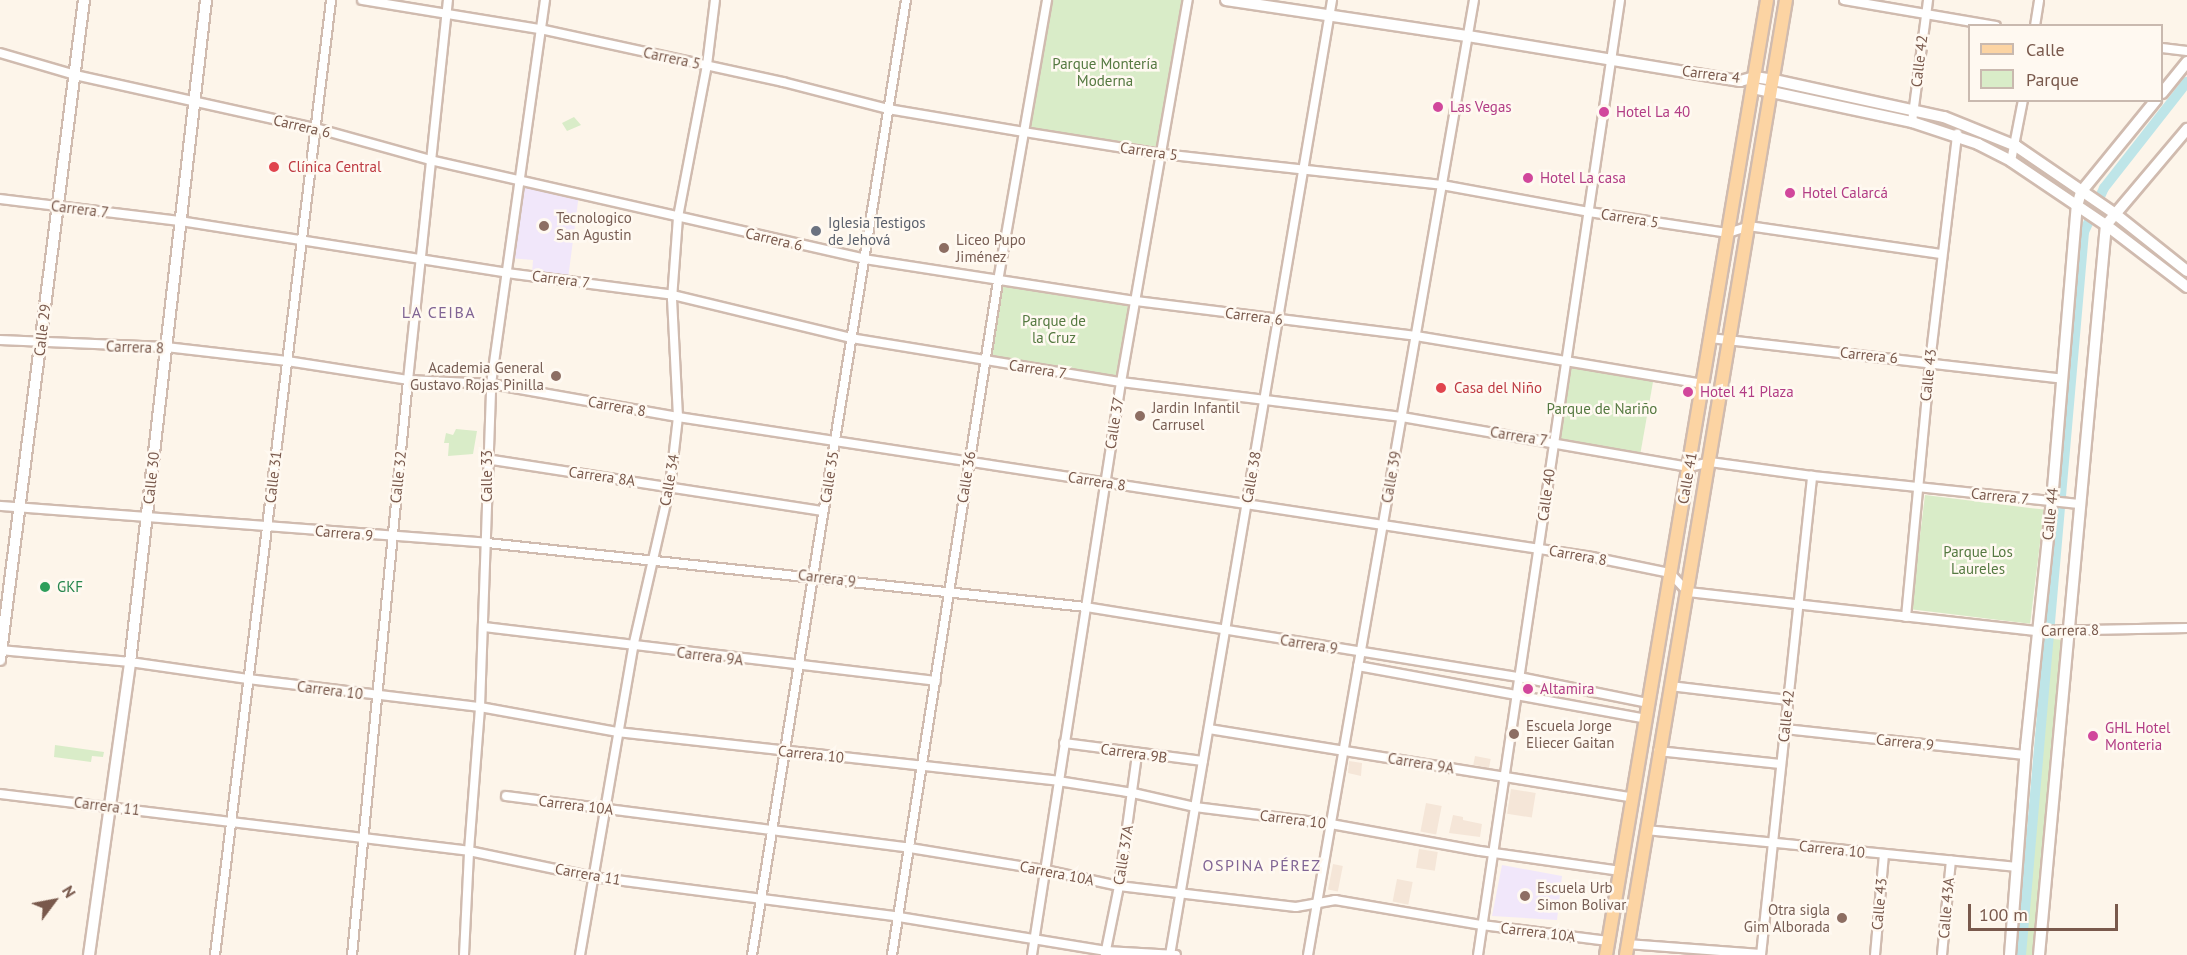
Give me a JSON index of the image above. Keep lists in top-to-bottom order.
{
  "streets": {
    "main road": ["Calle 41"],
    "street": [
      "Carrera 5",
      "Calle 42",
      "Carrera 4",
      "Carrera 6",
      "Carrera 7",
      "Calle 29",
      "Carrera 8",
      "Calle 43",
      "Calle 37",
      "Calle 33",
      "Carrera 8A",
      "Calle 31",
      "Calle 32",
      "Calle 35",
      "Calle 36",
      "Calle 38",
      "Calle 39",
      "Calle 30",
      "Calle 34",
      "Calle 40",
      "Calle 44",
      "Carrera 9",
      "Carrera 9A",
      "Carrera 10",
      "Carrera 9B",
      "Carrera 10A",
      "Carrera 11",
      "Calle 37A",
      "Calle 43A"
    ]
  },
  "crossings": [
    ["Carrera 5", "Calle 43"],
    ["Carrera 5", "Calle 37"],
    ["Carrera 5", "Calle 33"],
    ["Carrera 5", "Calle 32"],
    ["Carrera 5", "Calle 35"],
    ["Carrera 5", "Calle 36"],
    ["Carrera 5", "Calle 38"],
    ["Carrera 5", "Calle 39"],
    ["Carrera 5", "Calle 41"],
    ["Carrera 5", "Calle 34"],
    ["Carrera 5", "Calle 40"],
    ["Calle 42", "Carrera 4"],
    ["Calle 42", "Carrera 7"],
    ["Calle 42", "Carrera 8"],
    ["Calle 42", "Carrera 9"],
    ["Calle 42", "Carrera 10"],
    ["Carrera 4", "Calle 43"],
    ["Carrera 4", "Calle 38"],
    ["Carrera 4", "Calle 39"],
    ["Carrera 4", "Calle 41"],
    ["Carrera 4", "Calle 40"],
    ["Carrera 4", "Calle 44"],
    ["Carrera 6", "Calle 29"],
    ["Carrera 6", "Calle 43"],
    ["Carrera 6", "Calle 37"],
    ["Carrera 6", "Calle 33"],
    ["Carrera 6", "Calle 31"],
    ["Carrera 6", "Calle 32"],
    ["Carrera 6", "Calle 35"],
    ["Carrera 6", "Calle 36"],
    ["Carrera 6", "Calle 38"],
    ["Carrera 6", "Calle 39"],
    ["Carrera 6", "Calle 30"],
    ["Carrera 6", "Calle 41"],
    ["Carrera 6", "Calle 34"],
    ["Carrera 6", "Calle 40"],
    ["Carrera 6", "Calle 44"],
    ["Carrera 7", "Calle 29"],
    ["Carrera 7", "Calle 43"],
    ["Carrera 7", "Calle 37"],
    ["Carrera 7", "Calle 33"],
    ["Carrera 7", "Calle 31"],
    ["Carrera 7", "Calle 32"],
    ["Carrera 7", "Calle 35"],
    ["Carrera 7", "Calle 36"],
    ["Carrera 7", "Calle 38"],
    ["Carrera 7", "Calle 39"],
    ["Carrera 7", "Calle 30"],
    ["Carrera 7", "Calle 41"],
    ["Carrera 7", "Calle 34"],
    ["Carrera 7", "Calle 40"],
    ["Carrera 7", "Calle 44"],
    ["Calle 29", "Carrera 8"],
    ["Calle 29", "Carrera 9"],
    ["Calle 29", "Carrera 10"],
    ["Carrera 8", "Calle 43"],
    ["Carrera 8", "Calle 37"],
    ["Carrera 8", "Calle 33"],
    ["Carrera 8", "Calle 31"],
    ["Carrera 8", "Calle 32"],
    ["Carrera 8", "Calle 35"],
    ["Carrera 8", "Calle 36"],
    ["Carrera 8", "Calle 38"],
    ["Carrera 8", "Calle 39"],
    ["Carrera 8", "Calle 30"],
    ["Carrera 8", "Calle 41"],
    ["Carrera 8", "Calle 34"],
    ["Carrera 8", "Calle 40"],
    ["Carrera 8", "Calle 44"],
    ["Calle 43", "Carrera 10"],
    ["Calle 37", "Carrera 9"],
    ["Calle 37", "Carrera 10"],
    ["Calle 37", "Carrera 9B"],
    ["Calle 37", "Carrera 10A"],
    ["Calle 37", "Carrera 11"],
    ["Calle 33", "Carrera 8A"],
    ["Calle 33", "Carrera 9"],
    ["Calle 33", "Carrera 9A"],
    ["Calle 33", "Carrera 10"],
    ["Calle 33", "Carrera 11"],
    ["Carrera 8A", "Calle 35"],
    ["Carrera 8A", "Calle 34"],
    ["Calle 31", "Carrera 9"],
    ["Calle 31", "Carrera 10"],
    ["Calle 31", "Carrera 11"],
    ["Calle 32", "Carrera 9"],
    ["Calle 32", "Carrera 10"],
    ["Calle 32", "Carrera 11"],
    ["Calle 35", "Carrera 9"],
    ["Calle 35", "Carrera 9A"],
    ["Calle 35", "Carrera 10"],
    ["Calle 35", "Carrera 10A"],
    ["Calle 35", "Carrera 11"],
    ["Calle 36", "Carrera 9"],
    ["Calle 36", "Carrera 9A"],
    ["Calle 36", "Carrera 10"],
    ["Calle 36", "Carrera 10A"],
    ["Calle 36", "Carrera 11"],
    ["Calle 38", "Carrera 9"],
    ["Calle 38", "Carrera 9A"],
    ["Calle 38", "Carrera 10"],
    ["Calle 38", "Carrera 9B"],
    ["Calle 38", "Carrera 10A"],
    ["Calle 38", "Carrera 11"],
    ["Calle 39", "Carrera 9"],
    ["Calle 39", "Carrera 9A"],
    ["Calle 39", "Carrera 10"],
    ["Calle 39", "Carrera 10A"],
    ["Calle 30", "Carrera 9"],
    ["Calle 30", "Carrera 10"],
    ["Calle 30", "Carrera 11"],
    ["Calle 41", "Carrera 9"],
    ["Calle 41", "Carrera 9A"],
    ["Calle 41", "Carrera 10"],
    ["Calle 41", "Carrera 10A"],
    ["Calle 34", "Carrera 9"],
    ["Calle 34", "Carrera 9A"],
    ["Calle 34", "Carrera 10"],
    ["Calle 34", "Carrera 10A"],
    ["Calle 34", "Carrera 11"],
    ["Calle 40", "Carrera 9"],
    ["Calle 40", "Carrera 9A"],
    ["Calle 40", "Carrera 10"],
    ["Calle 40", "Carrera 10A"],
    ["Calle 44", "Carrera 9"],
    ["Calle 44", "Carrera 10"],
    ["Carrera 10", "Calle 37A"],
    ["Carrera 10", "Calle 43A"],
    ["Carrera 9B", "Calle 37A"],
    ["Carrera 10A", "Calle 37A"],
    ["Carrera 11", "Calle 37A"]
  ],
  "districts": ["LA CEIBA", "OSPINA PÉREZ"],
  "parks": [
    "Parque Montería Moderna",
    "Parque de la Cruz",
    "Parque de Nariño",
    "Parque Los Laureles"
  ],
  "places": [
    "Las Vegas",
    "Hotel La 40",
    "Clínica Central",
    "Hotel La casa",
    "Hotel Calarcá",
    "Tecnologico San Agustin",
    "Iglesia Testigos de Jehová",
    "Liceo Pupo Jiménez",
    "Academia General Gustavo Rojas Pinilla",
    "Casa del Niño",
    "Hotel 41 Plaza",
    "Jardin Infantil Carrusel",
    "GKF",
    "Altamira",
    "Escuela Jorge Eliecer Gaitan",
    "GHL Hotel Monteria",
    "Escuela Urb Simon Bolivar",
    "Otra sigla Gim Alborada"
  ],
  "legend": ["Calle", "Parque"],
  "scale_bar": "100 m",
  "north": "top right"
}
